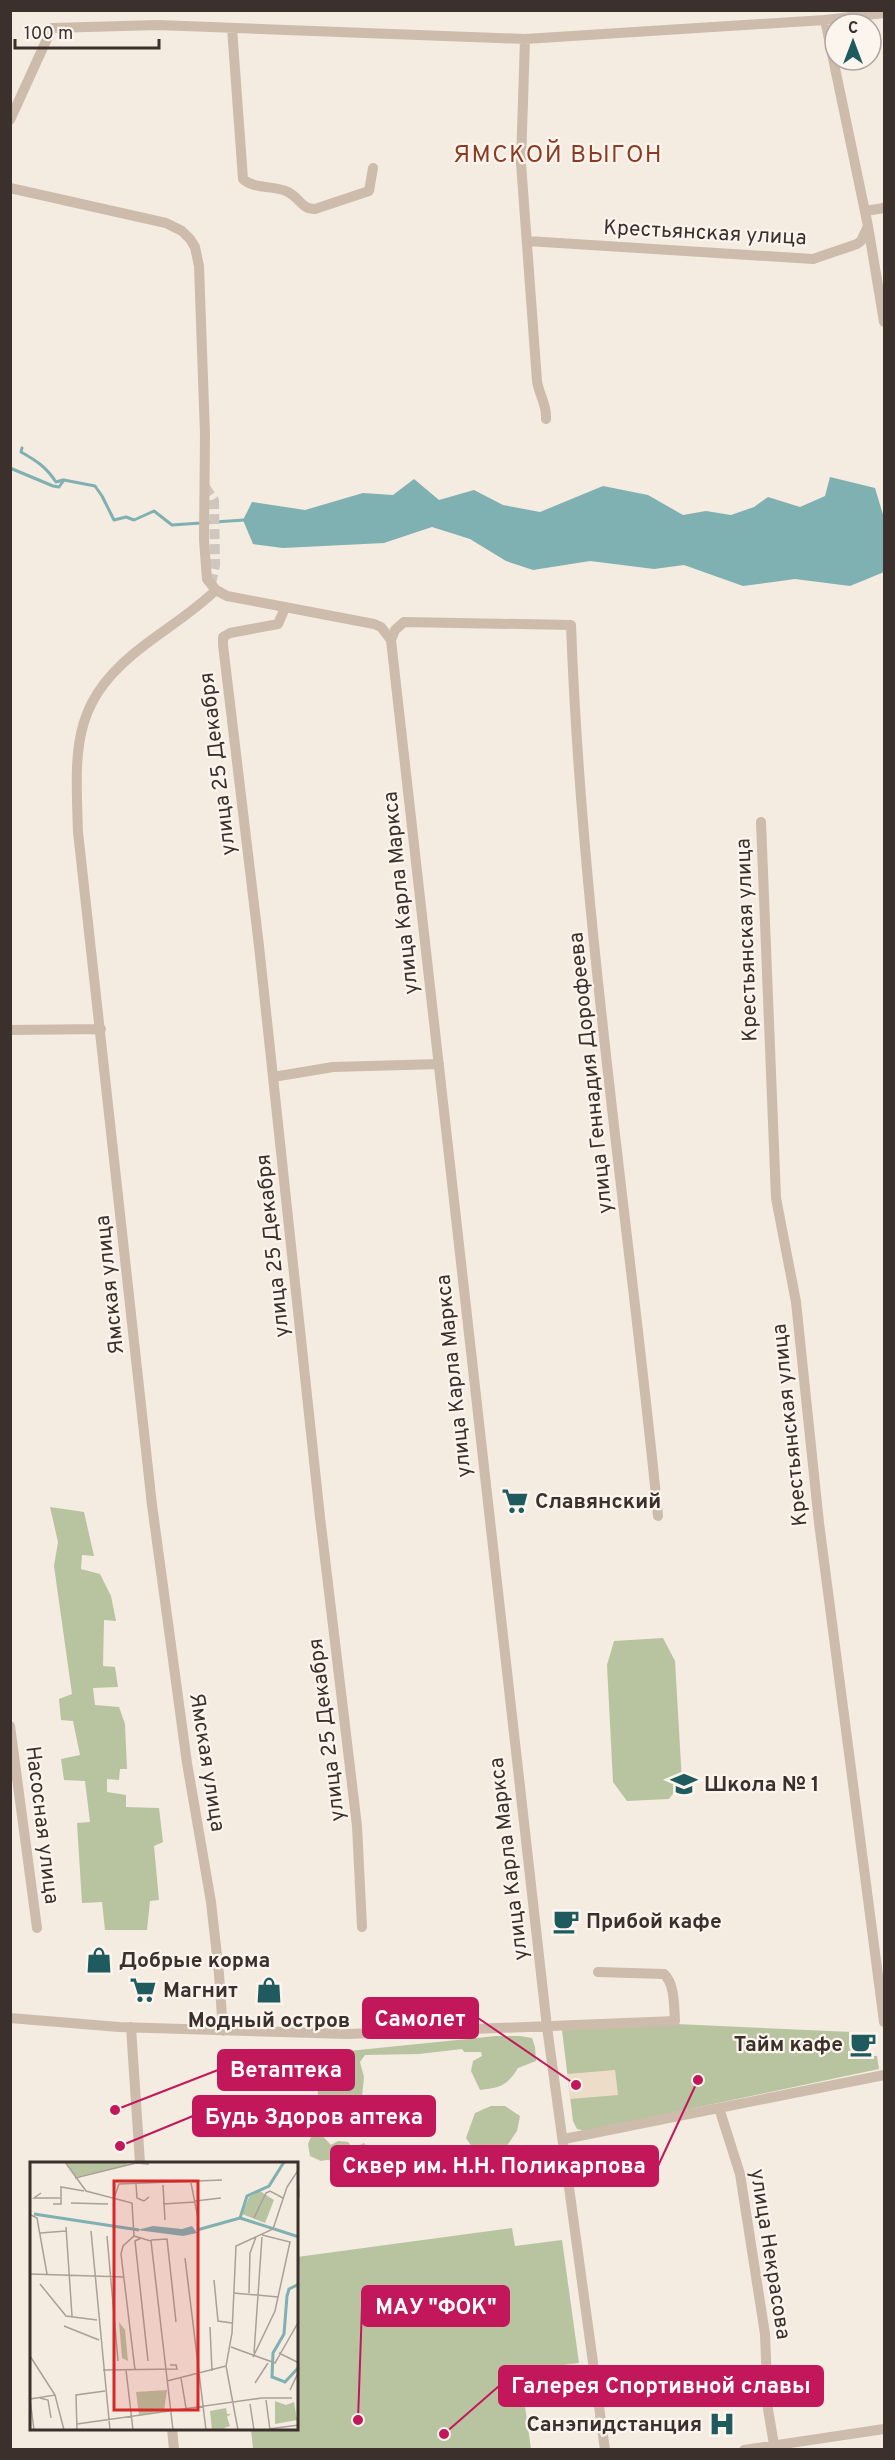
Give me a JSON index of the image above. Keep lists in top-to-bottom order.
{
  "streets": {
    "street": [
      "Крестьянская улица",
      "улица 25 Декабря",
      "улица Карла Маркса",
      "улица Геннадия Дорофеева",
      "Ямская улица",
      "Насосная улица",
      "улица Некрасова"
    ]
  },
  "crossings": [
    ["улица Карла Маркса", "улица Геннадия Дорофеева"]
  ],
  "districts": ["ЯМСКОЙ ВЫГОН"],
  "places": {
    "supermarket": ["Славянский", "Магнит"],
    "school or university": ["Школа № 1"],
    "cafe": ["Прибой кафе", "Тайм кафе"],
    "shop": ["Добрые корма", "Модный остров"],
    "other": [
      "Сквер им. Н.Н. Поликарпова",
      "Самолет",
      "Ветаптека",
      "Будь Здоров аптека",
      "МАУ \"ФОК\"",
      "Галерея Спортивной славы"
    ],
    "hospital": ["Санэпидстанция"]
  },
  "scale_bar": "100 m",
  "north": "top"
}
